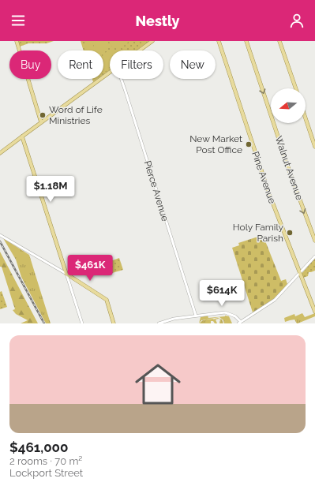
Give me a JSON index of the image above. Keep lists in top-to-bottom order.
{
  "streets": {
    "main road": ["Walnut Avenue", "Pine Avenue"],
    "street": ["Pierce Avenue"]
  },
  "one_way": ["Walnut Avenue"],
  "places": ["Word of Life Ministries", "New Market Post Office", "Holy Family Parish"],
  "north": "left",
  "page": {
    "header": "Nestly",
    "chip": [
      "Buy",
      "Rent",
      "Filters",
      "New"
    ],
    "price": ["$1.18M", "$461K", "$614K"],
    "list": [
      {
        "name": "$461,000",
        "note": "2 rooms · 70 m² · Lockport Street"
      }
    ]
  }
}
